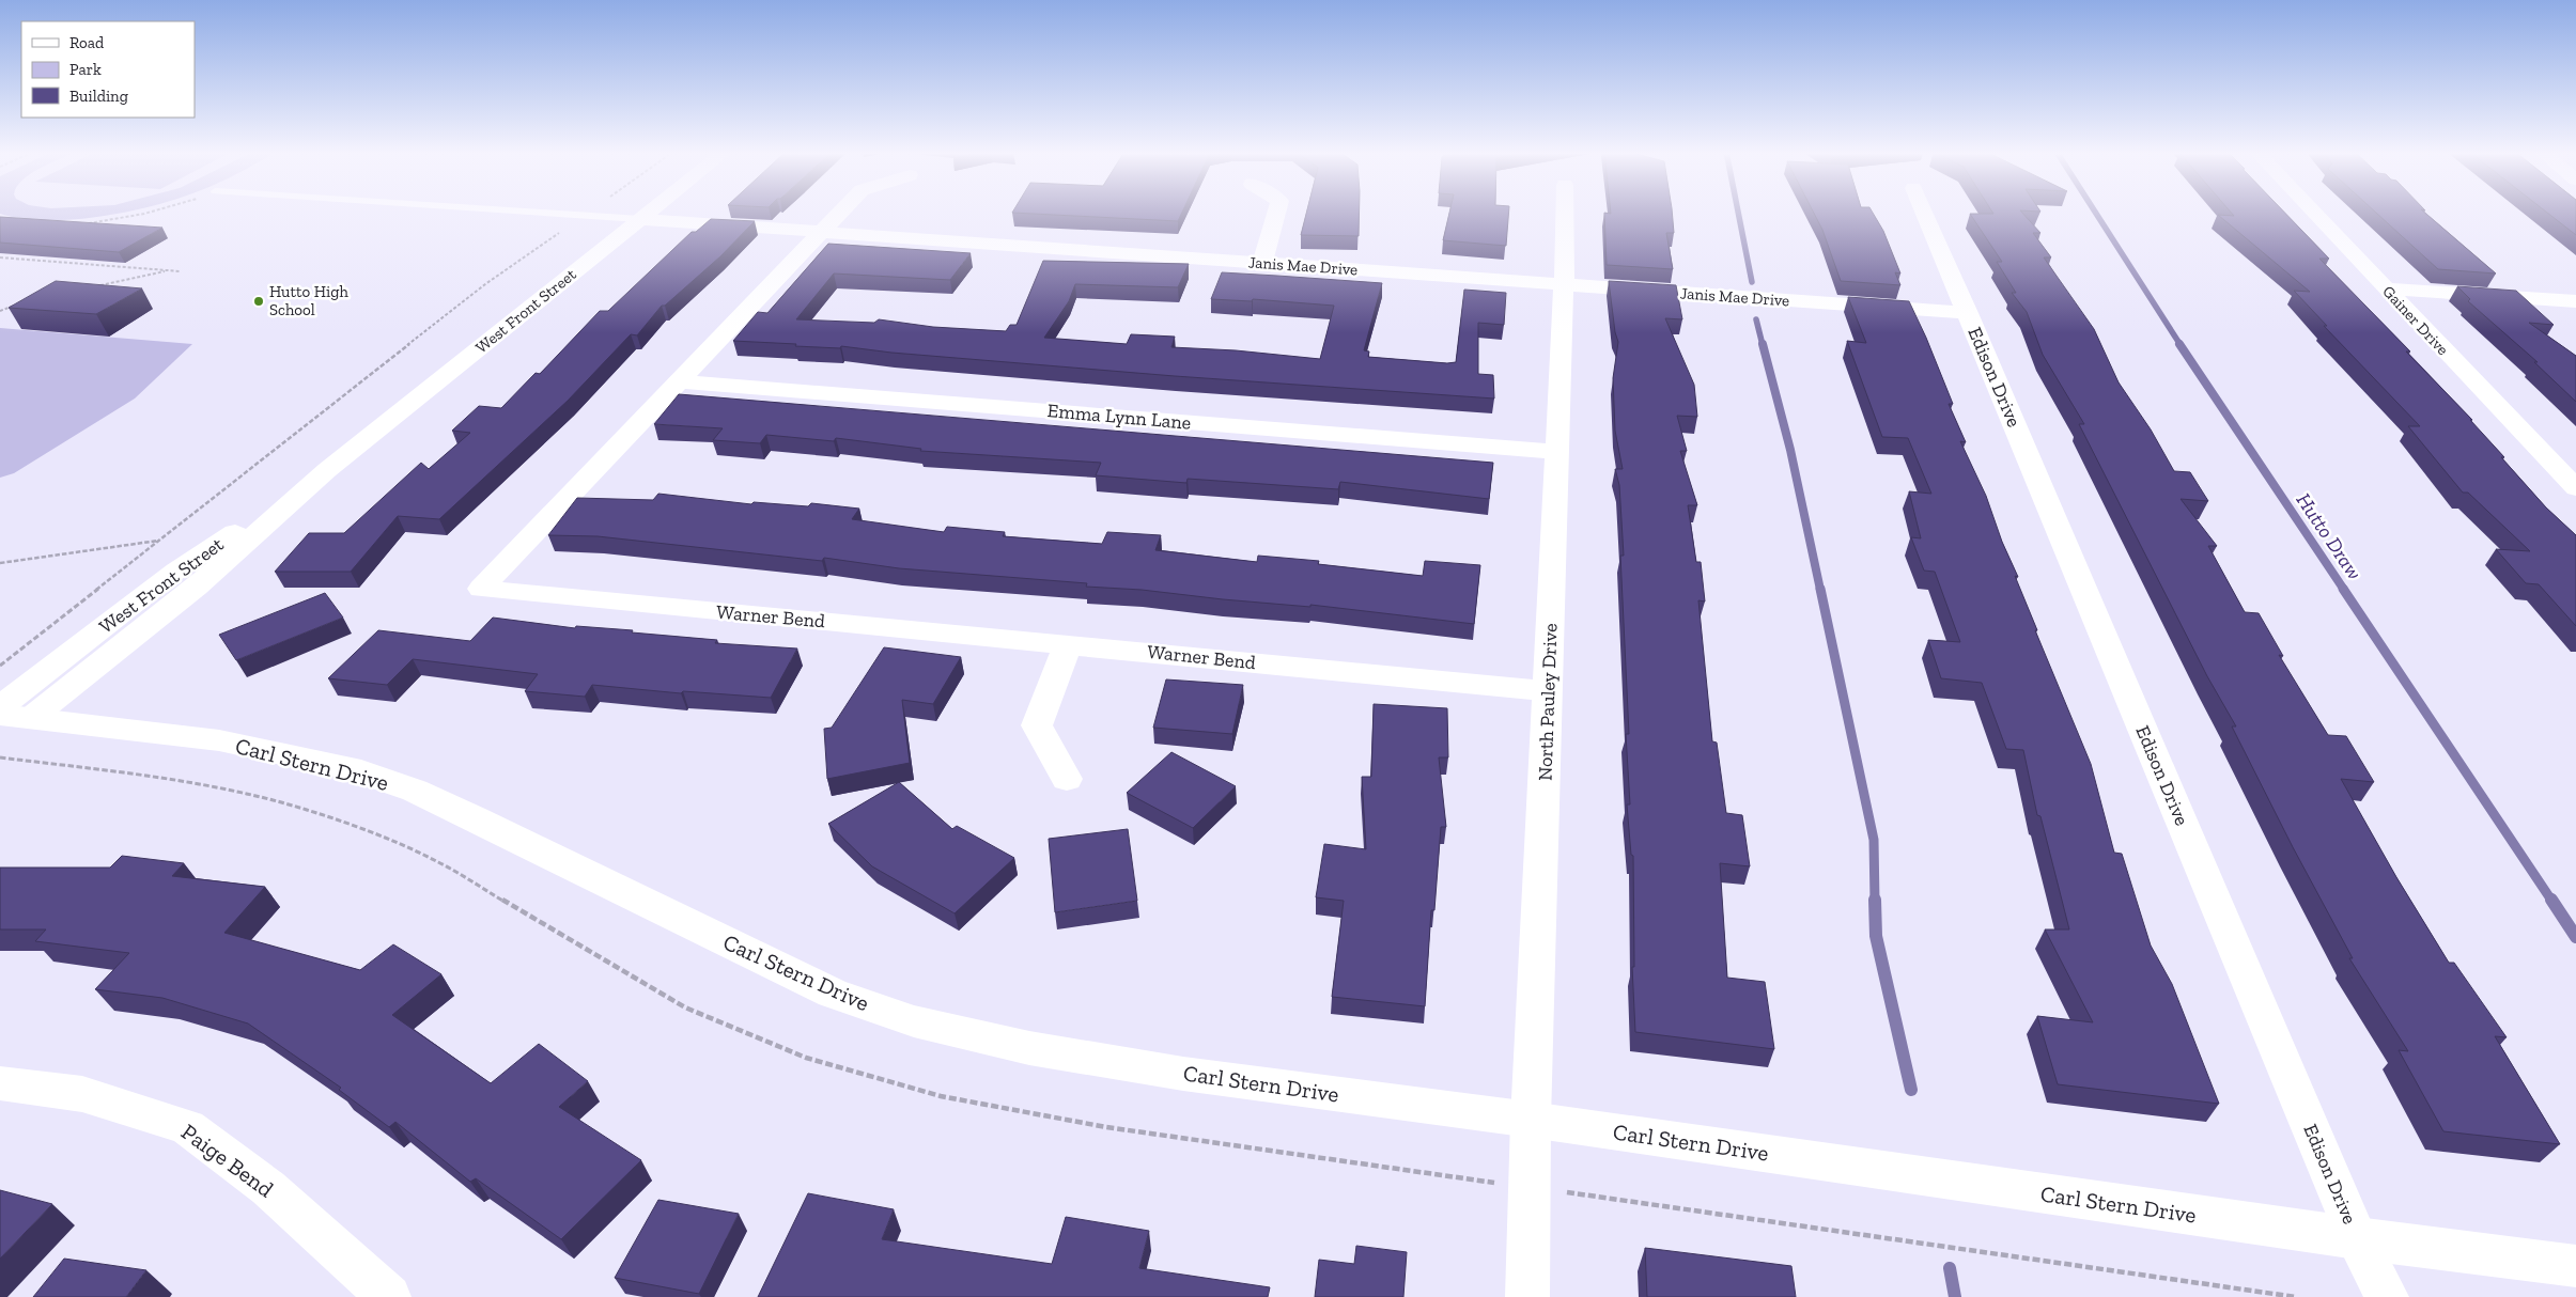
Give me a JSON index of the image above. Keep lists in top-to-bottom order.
{
  "streets": {
    "street": [
      "Janis Mae Drive",
      "West Front Street",
      "Gainer Drive",
      "Edison Drive",
      "Emma Lynn Lane",
      "Warner Bend",
      "North Pauley Drive",
      "Carl Stern Drive",
      "Paige Bend"
    ]
  },
  "crossings": [
    ["Janis Mae Drive", "West Front Street"],
    ["Janis Mae Drive", "Edison Drive"],
    ["Janis Mae Drive", "Warner Bend"],
    ["Janis Mae Drive", "North Pauley Drive"],
    ["West Front Street", "Carl Stern Drive"],
    ["Edison Drive", "Carl Stern Drive"],
    ["Emma Lynn Lane", "Warner Bend"],
    ["Emma Lynn Lane", "North Pauley Drive"],
    ["Warner Bend", "North Pauley Drive"],
    ["North Pauley Drive", "Carl Stern Drive"]
  ],
  "water": ["Hutto Draw"],
  "places": ["Hutto High School"],
  "legend": ["Road", "Park", "Building"]
}
